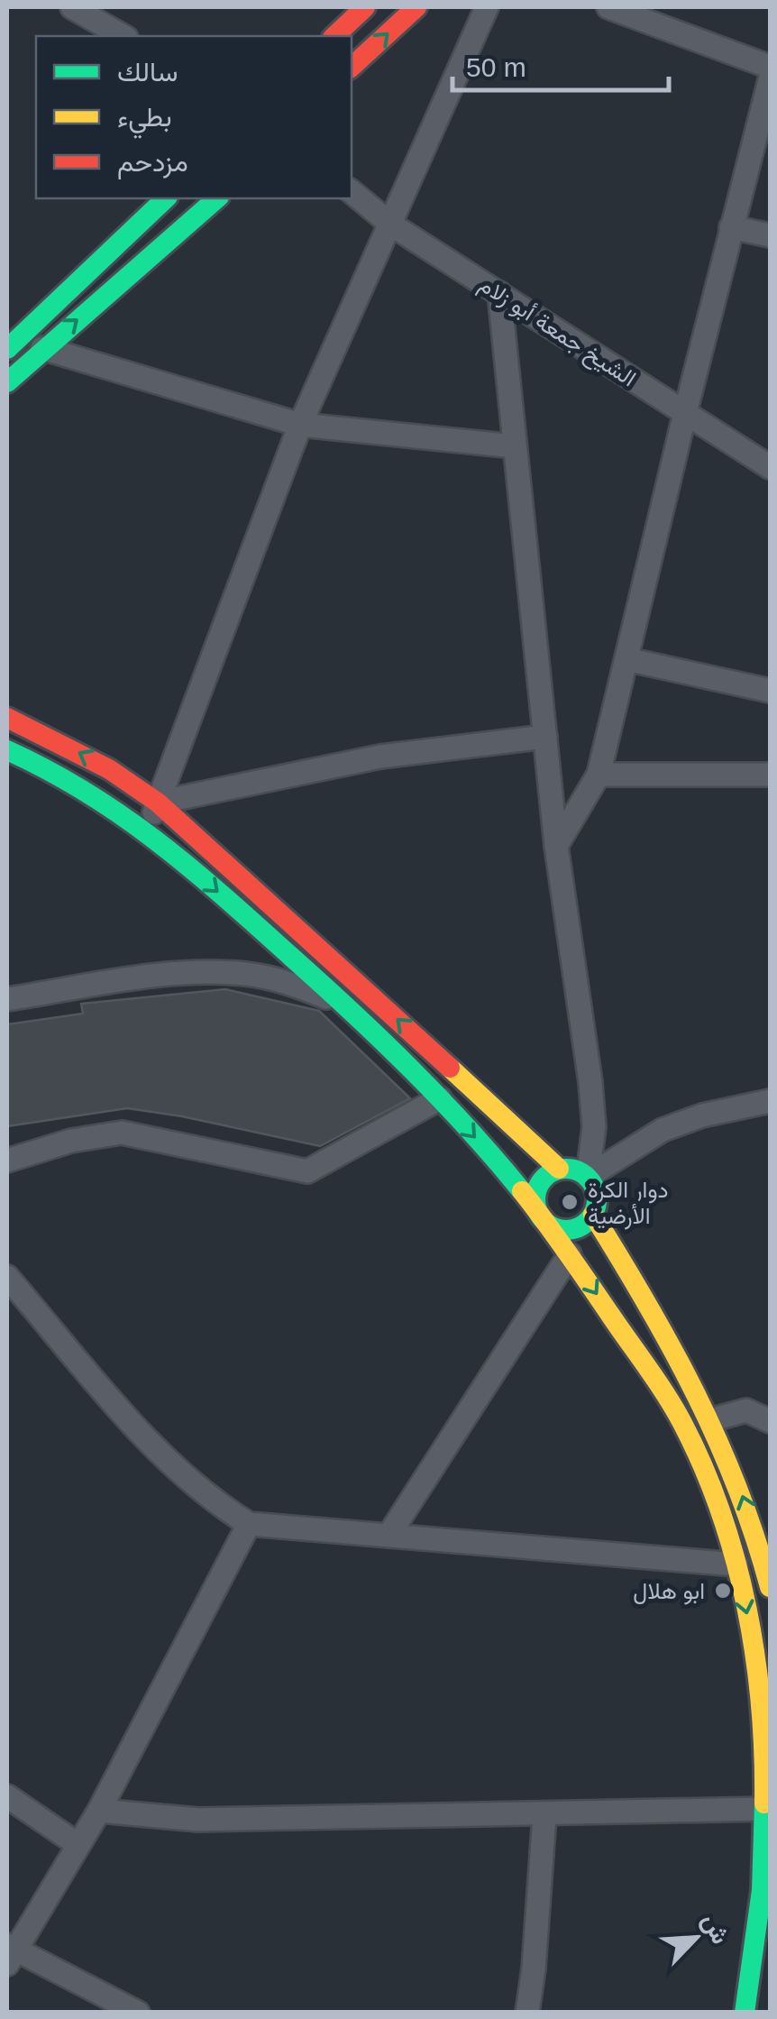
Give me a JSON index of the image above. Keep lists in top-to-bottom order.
{
  "streets": {
    "street": ["الشيخ جمعة أبو زلام"]
  },
  "places": ["دوار الكرة الأرضية", "ابو هلال"],
  "legend": ["سالك", "بطيء", "مزدحم"],
  "scale_bar": "50 m",
  "north": "top right"
}
